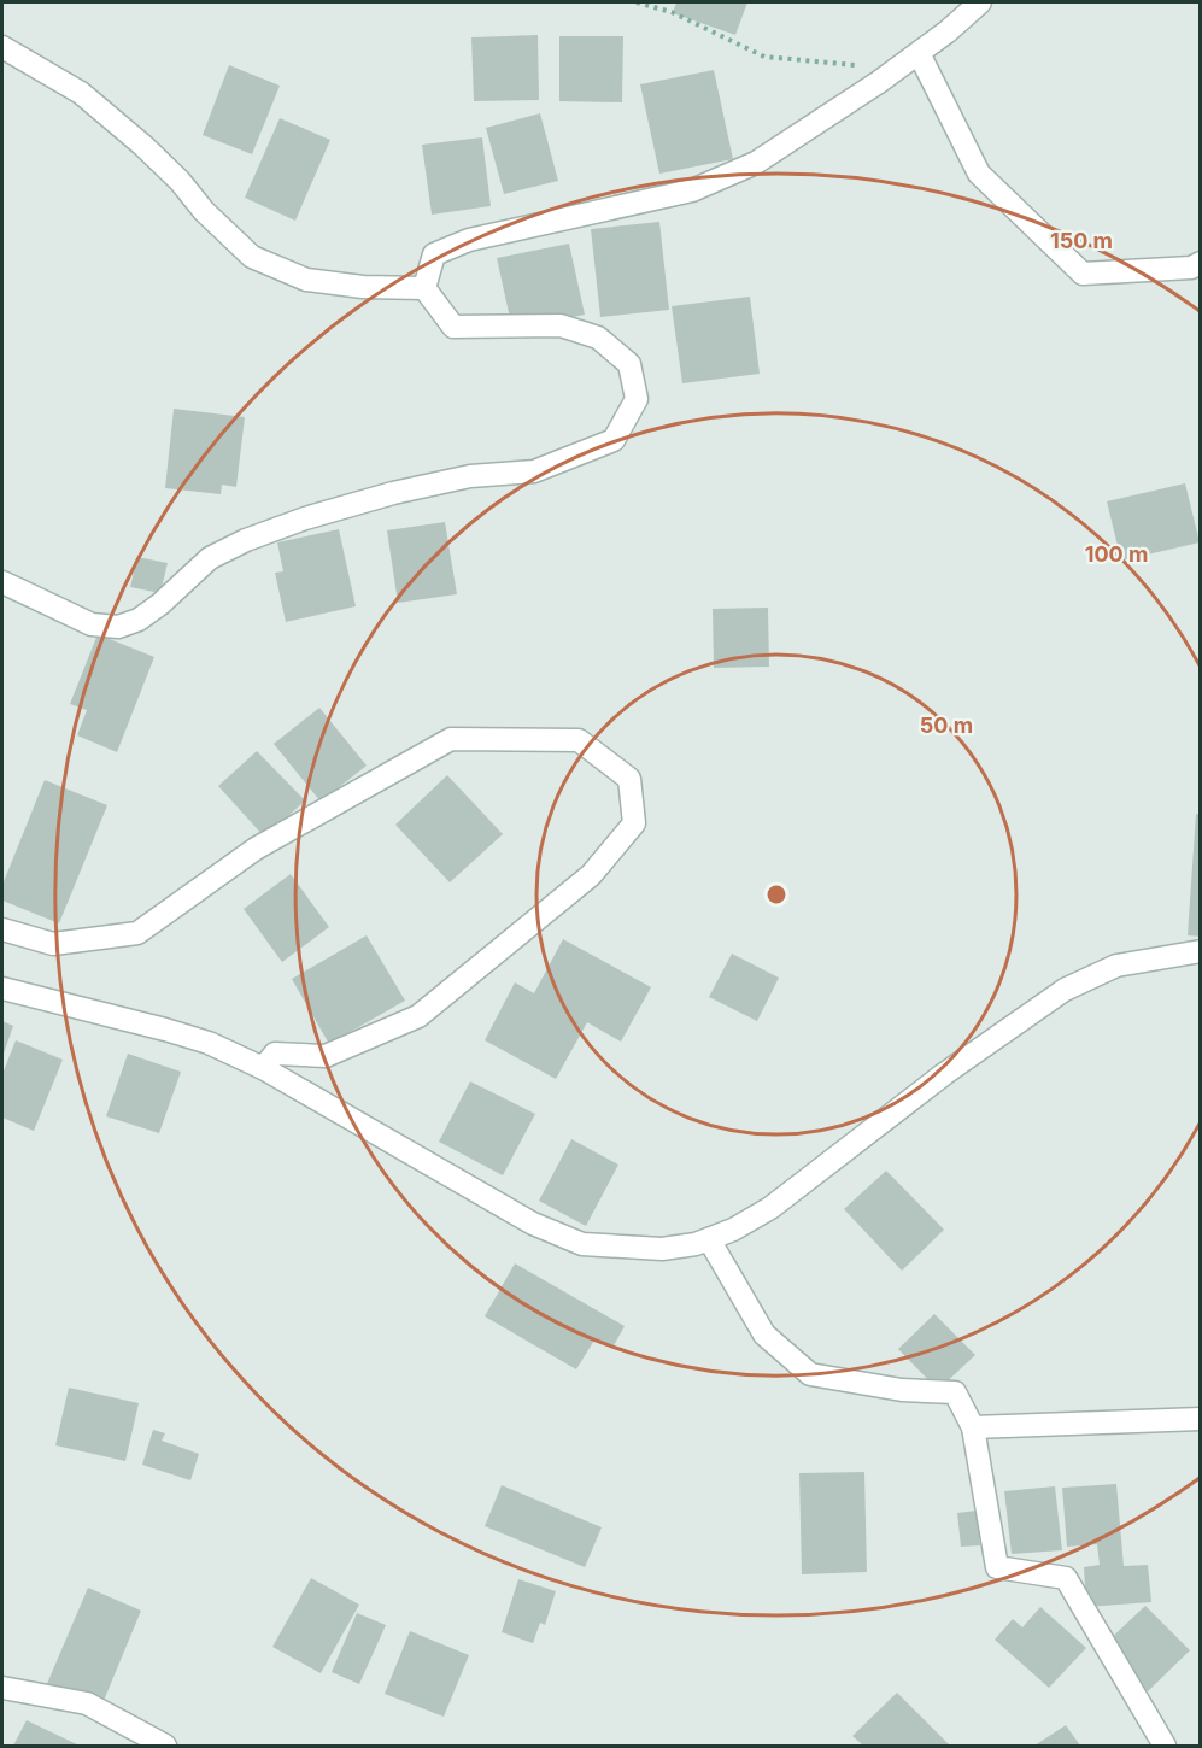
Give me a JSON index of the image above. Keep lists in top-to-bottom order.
{
  "rings": ["150 m", "100 m", "50 m"]
}
